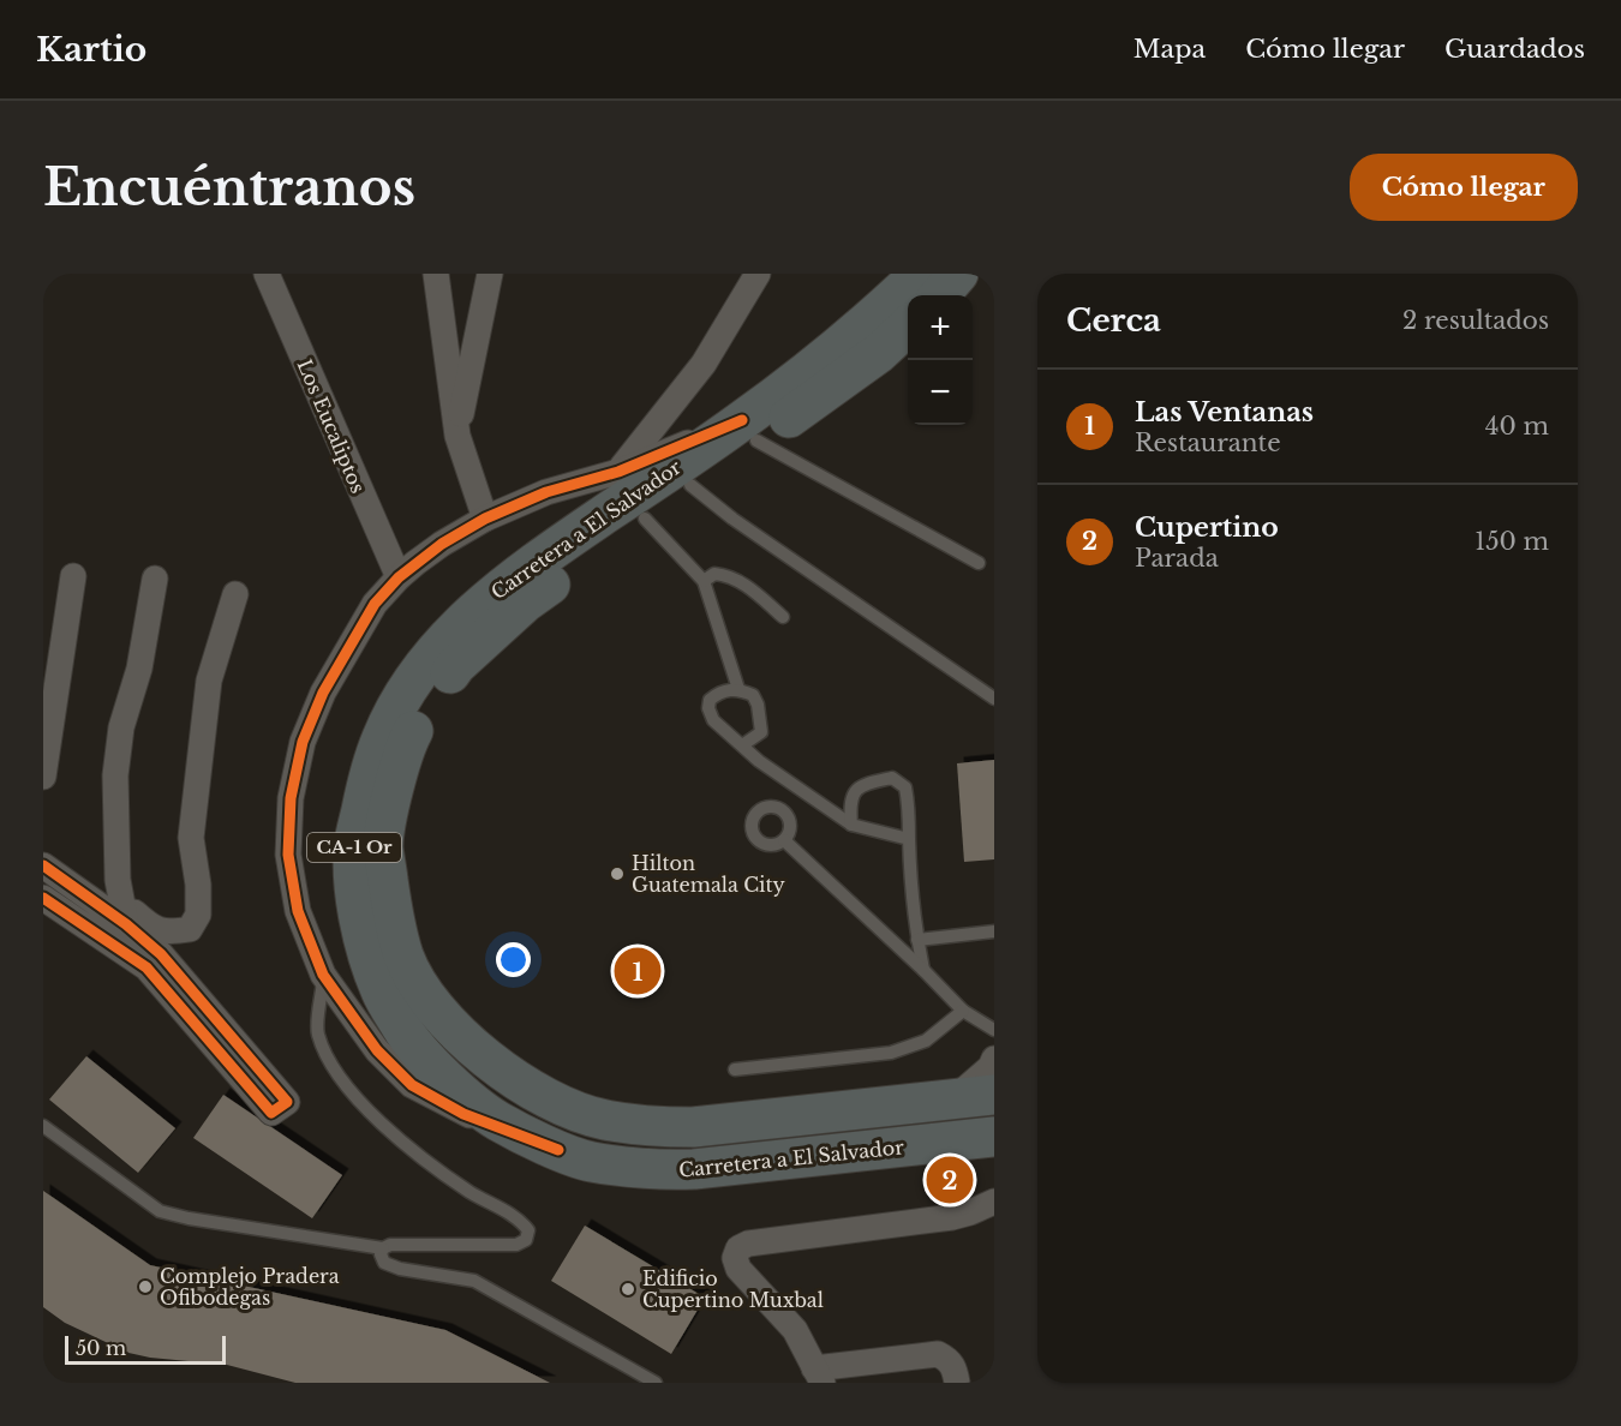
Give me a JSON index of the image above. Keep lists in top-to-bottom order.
{
  "streets": {
    "highway": ["Carretera a El Salvador", "CA-1 Or"],
    "street": ["Los Eucaliptos"]
  },
  "places": ["Hilton Guatemala City", "Complejo Pradera Ofibodegas", "Edificio Cupertino Muxbal"],
  "scale_bar": "50 m",
  "page": {
    "header": "Kartio",
    "nav": ["Mapa", "Cómo llegar", "Guardados"],
    "buttons": "Cómo llegar",
    "title": "Encuéntranos",
    "heading": ["Cerca", "2 resultados"],
    "map_buttons": ["+", "−"],
    "list": [
      {
        "mark": "1",
        "name": "Las Ventanas",
        "note": "Restaurante",
        "value": "40 m"
      },
      {
        "mark": "2",
        "name": "Cupertino",
        "note": "Parada",
        "value": "150 m"
      }
    ],
    "pins": ["1", "2"],
    "scale": "50 m"
  }
}
